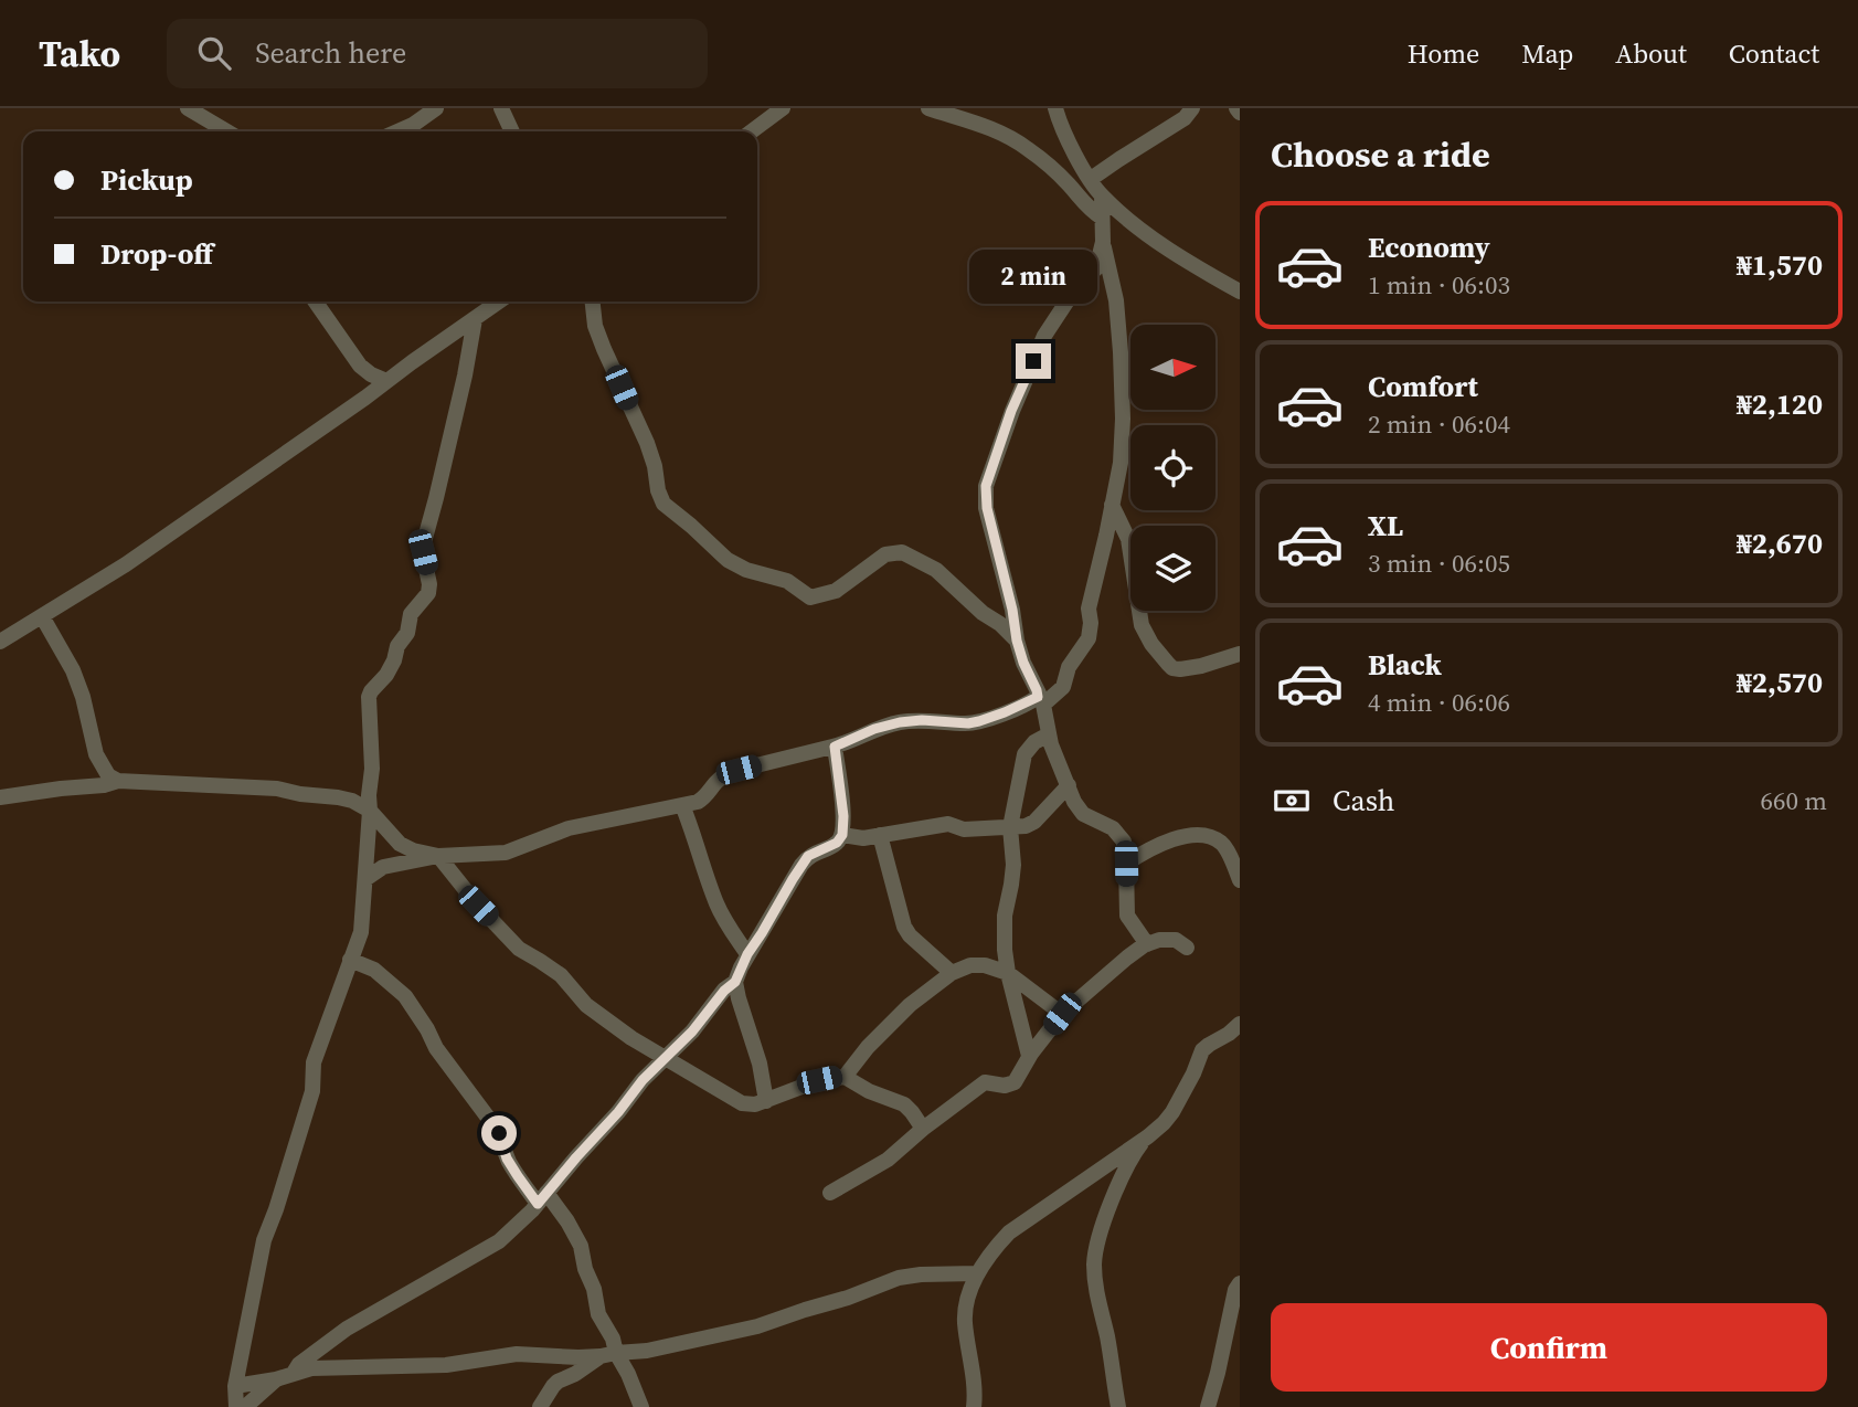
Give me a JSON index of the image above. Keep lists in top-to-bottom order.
{
  "north": "right",
  "page": {
    "header": "Tako",
    "search": "Search here",
    "nav": [
      "Home",
      "Map",
      "About",
      "Contact"
    ],
    "heading": "Choose a ride",
    "banner": ["Pickup", "Drop-off"],
    "list": [
      {
        "name": "Economy",
        "note": "1 min · 06:03",
        "value": "₦1,570"
      },
      {
        "name": "Comfort",
        "note": "2 min · 06:04",
        "value": "₦2,120"
      },
      {
        "name": "XL",
        "note": "3 min · 06:05",
        "value": "₦2,670"
      },
      {
        "name": "Black",
        "note": "4 min · 06:06",
        "value": "₦2,570"
      }
    ],
    "bubble": "2 min",
    "pay": ["Cash", "660 m"],
    "buttons": "Confirm"
  }
}
